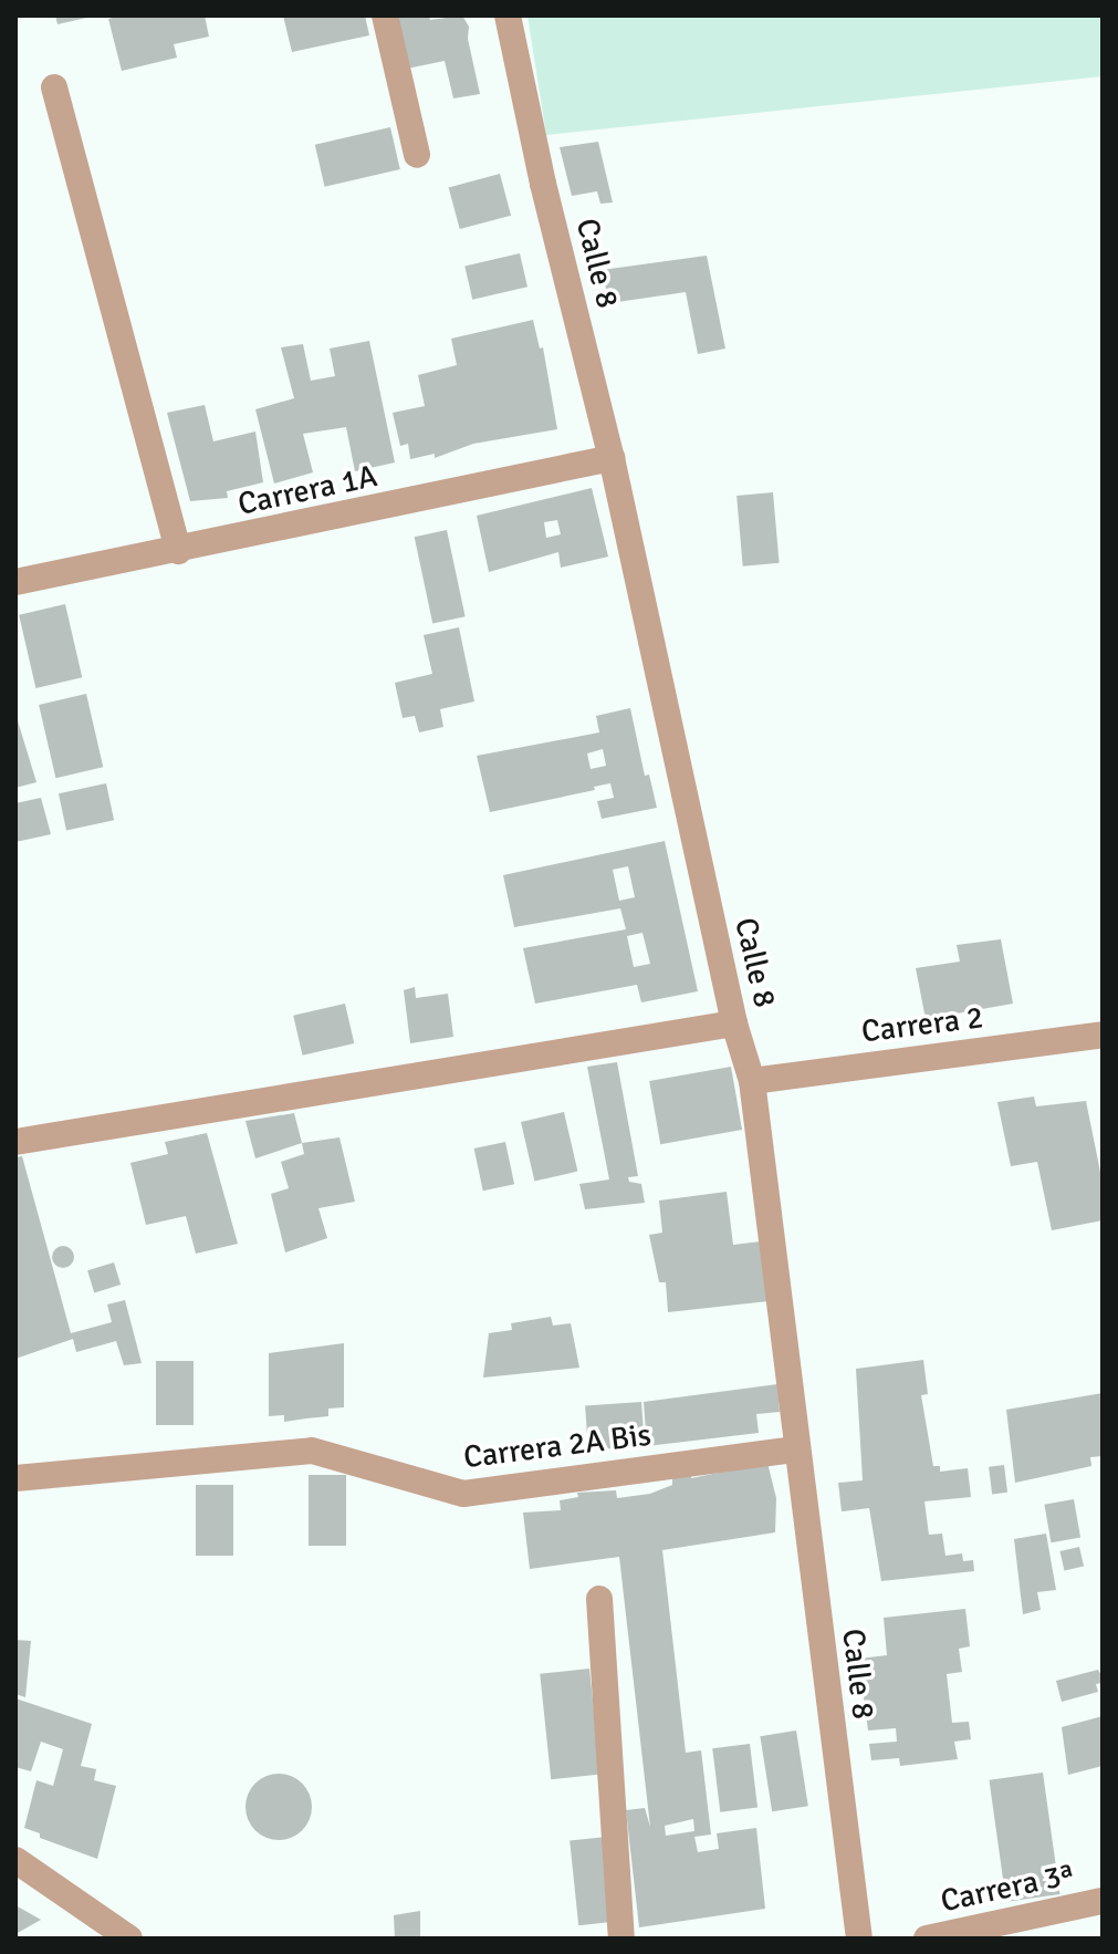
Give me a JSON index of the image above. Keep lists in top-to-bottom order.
{
  "streets": {
    "street": [
      "Calle 8",
      "Carrera 1A",
      "Carrera 2",
      "Carrera 2A Bis",
      "Carrera 3ª"
    ]
  },
  "crossings": [
    ["Calle 8", "Carrera 1A"],
    ["Calle 8", "Carrera 2"],
    ["Calle 8", "Carrera 2A Bis"]
  ]
}
